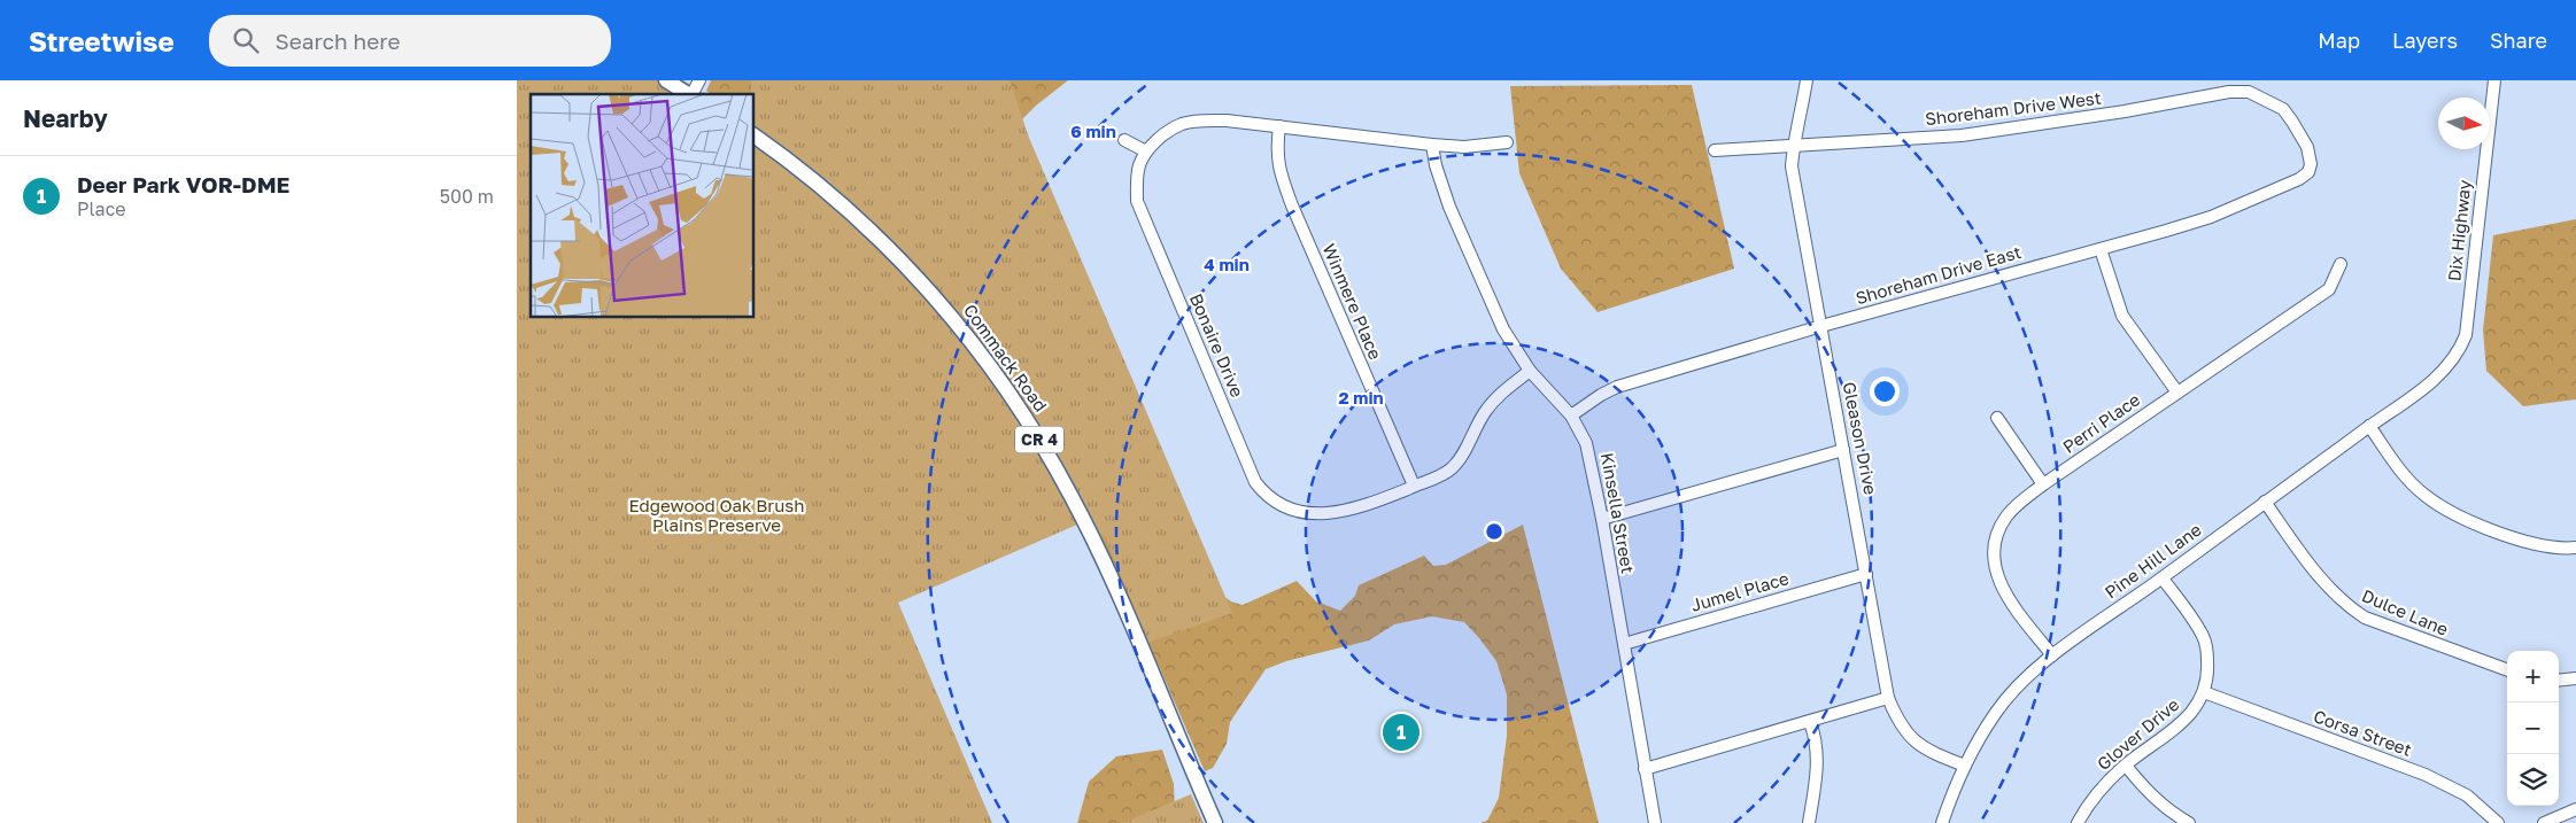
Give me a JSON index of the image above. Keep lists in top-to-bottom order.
{
  "streets": {
    "main road": ["Commack Road", "CR 4"],
    "street": [
      "Shoreham Drive West",
      "Dix Highway",
      "Shoreham Drive East",
      "Winmere Place",
      "Bonaire Drive",
      "Perri Place",
      "Gleason Drive",
      "Kinsella Street",
      "Pine Hill Lane",
      "Jumel Place",
      "Dulce Lane",
      "Corsa Street",
      "Glover Drive"
    ]
  },
  "crossings": [
    ["Shoreham Drive West", "Shoreham Drive East"],
    ["Shoreham Drive West", "Gleason Drive"],
    ["Dix Highway", "Pine Hill Lane"],
    ["Shoreham Drive East", "Gleason Drive"],
    ["Shoreham Drive East", "Kinsella Street"],
    ["Winmere Place", "Bonaire Drive"],
    ["Bonaire Drive", "Kinsella Street"],
    ["Perri Place", "Pine Hill Lane"],
    ["Gleason Drive", "Pine Hill Lane"],
    ["Gleason Drive", "Jumel Place"],
    ["Kinsella Street", "Jumel Place"],
    ["Pine Hill Lane", "Dulce Lane"],
    ["Pine Hill Lane", "Glover Drive"],
    ["Corsa Street", "Glover Drive"]
  ],
  "parks": ["Edgewood Oak Brush Plains Preserve"],
  "north": "right",
  "page": {
    "header": "Streetwise",
    "search": "Search here",
    "nav": ["Map", "Layers", "Share"],
    "heading": "Nearby",
    "list": [
      {
        "mark": "1",
        "name": "Deer Park VOR-DME",
        "note": "Place",
        "value": "500 m"
      }
    ],
    "map_buttons": ["+", "−"],
    "pins": "1"
  },
  "rings": ["6 min", "4 min", "2 min"]
}
